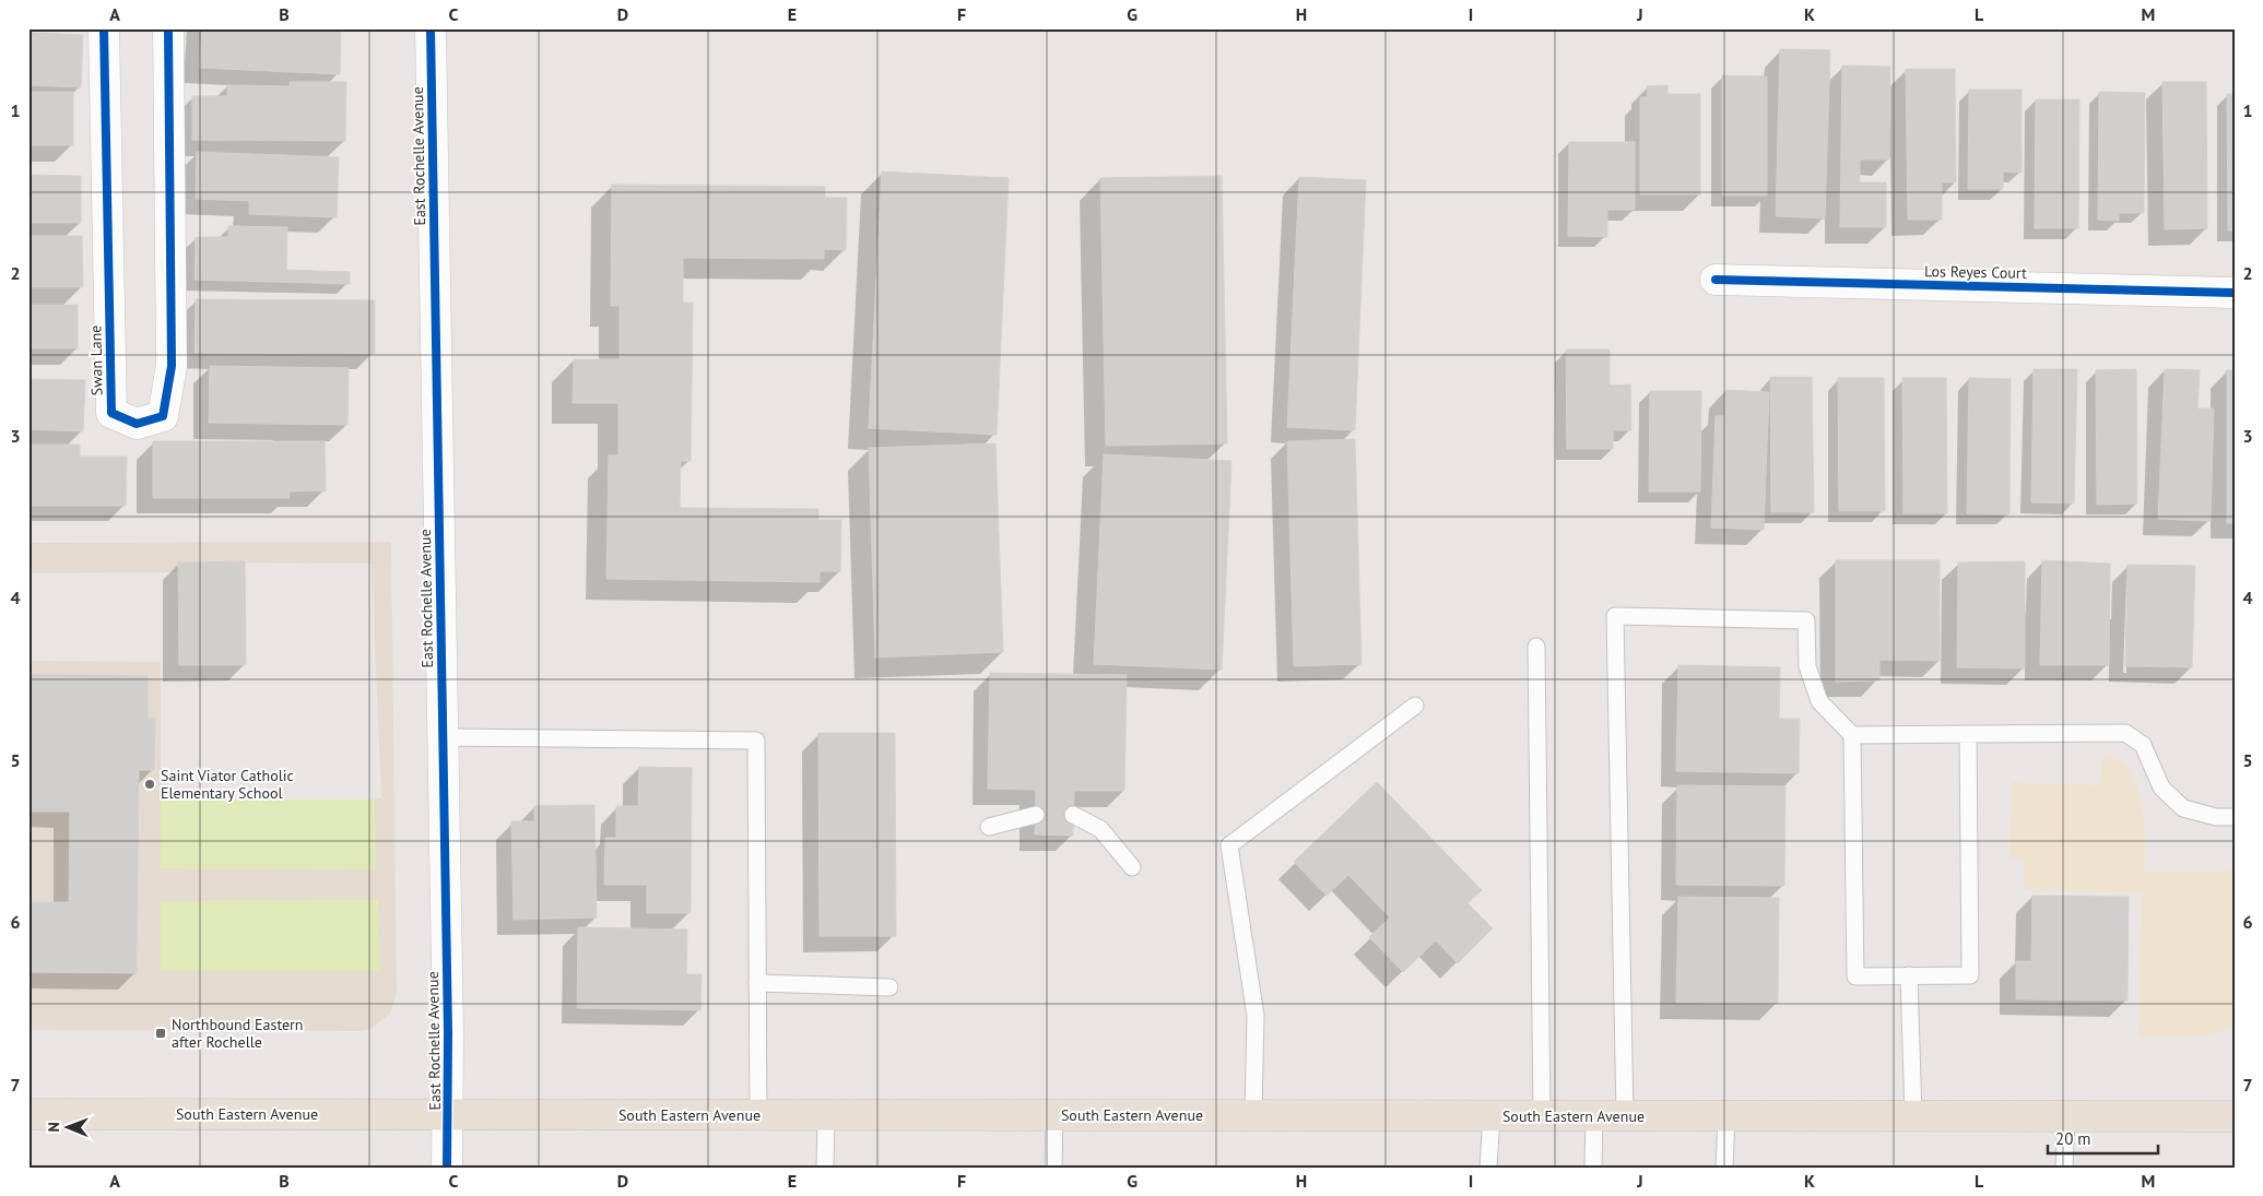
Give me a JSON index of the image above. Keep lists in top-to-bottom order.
{
  "streets": {
    "main road": ["South Eastern Avenue"],
    "street": ["East Rochelle Avenue", "Los Reyes Court", "Swan Lane"]
  },
  "crossings": [
    ["East Rochelle Avenue", "South Eastern Avenue"]
  ],
  "places": {
    "other": ["Saint Viator Catholic Elementary School"],
    "transit": ["Northbound Eastern after Rochelle"]
  },
  "scale_bar": "20 m",
  "north": "left",
  "grid": {
    "columns": [
      "A",
      "B",
      "C",
      "D",
      "E",
      "F",
      "G",
      "H",
      "I",
      "J",
      "K",
      "L",
      "M"
    ],
    "rows": [
      "1",
      "2",
      "3",
      "4",
      "5",
      "6",
      "7"
    ]
  }
}
